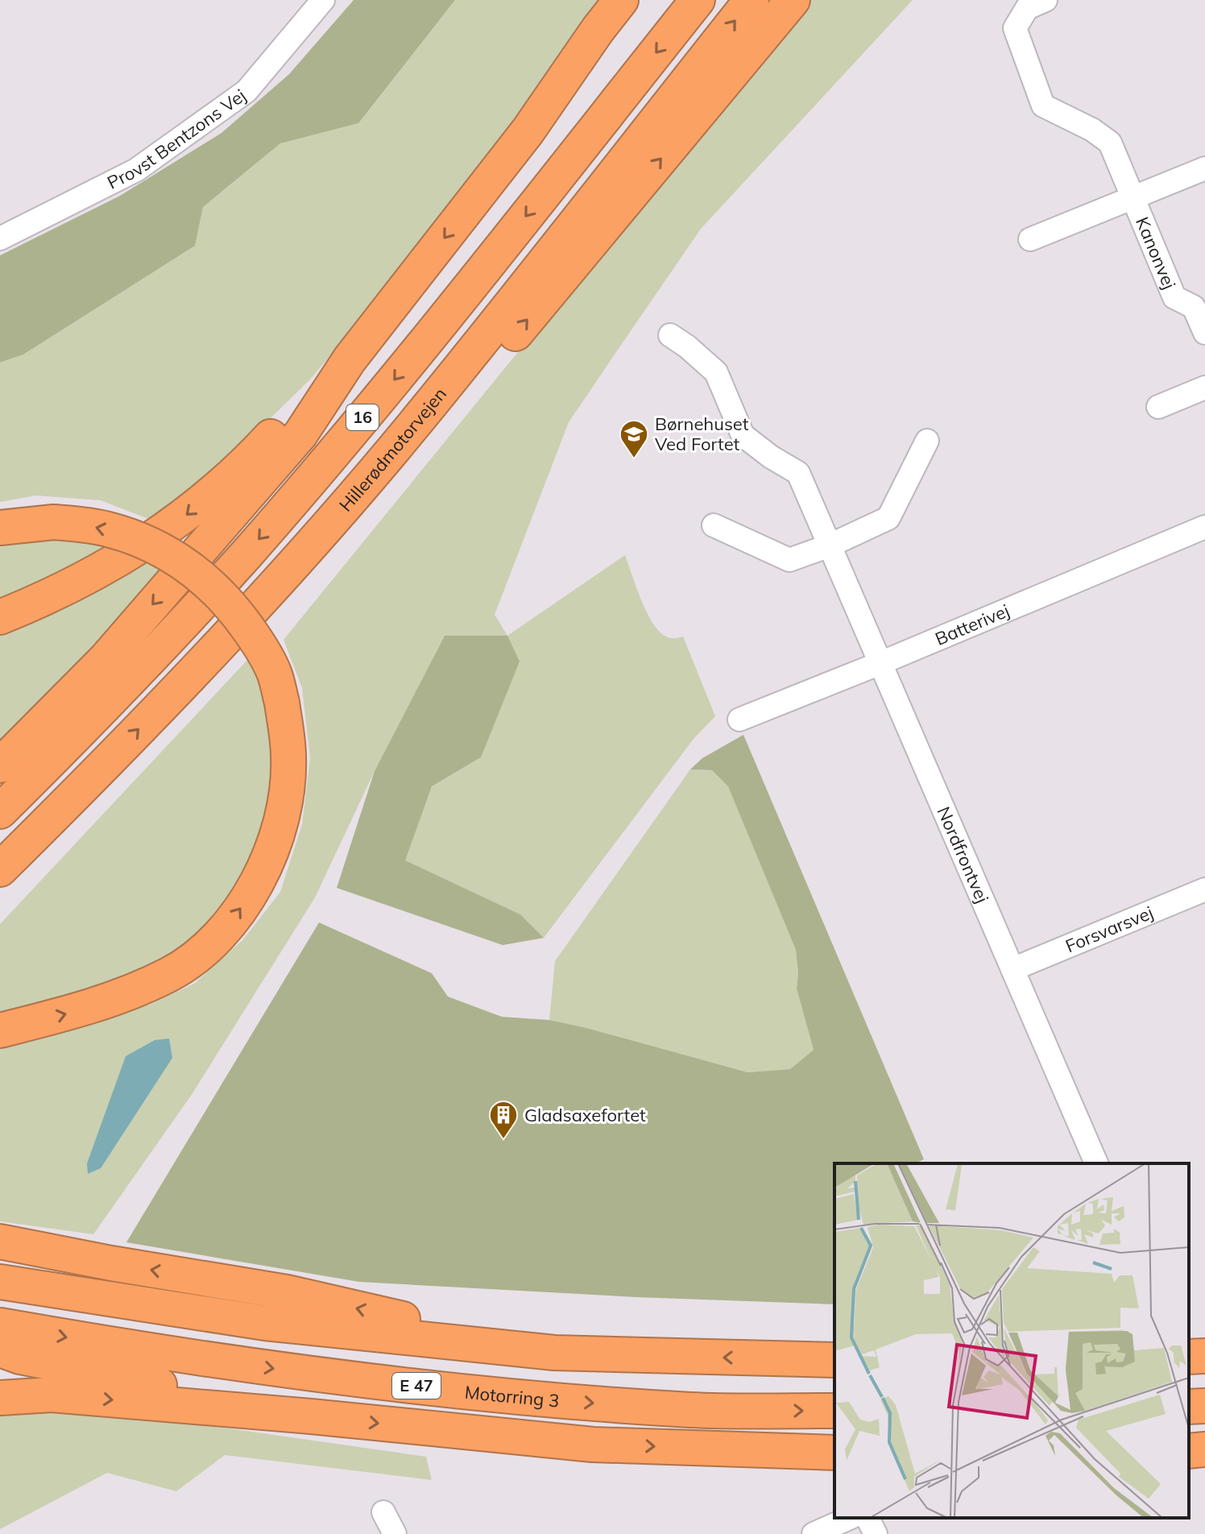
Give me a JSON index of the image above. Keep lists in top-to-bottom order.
{
  "streets": {
    "highway": [
      "16",
      "Hillerødmotorvejen",
      "E 47",
      "Motorring 3"
    ],
    "street": [
      "Provst Bentzons Vej",
      "Kanonvej",
      "Batterivej",
      "Nordfrontvej",
      "Forsvarsvej"
    ]
  },
  "crossings": [
    ["Batterivej", "Nordfrontvej"],
    ["Nordfrontvej", "Forsvarsvej"]
  ],
  "places": {
    "school or university": ["Børnehuset Ved Fortet"],
    "building": ["Gladsaxefortet"]
  }
}
